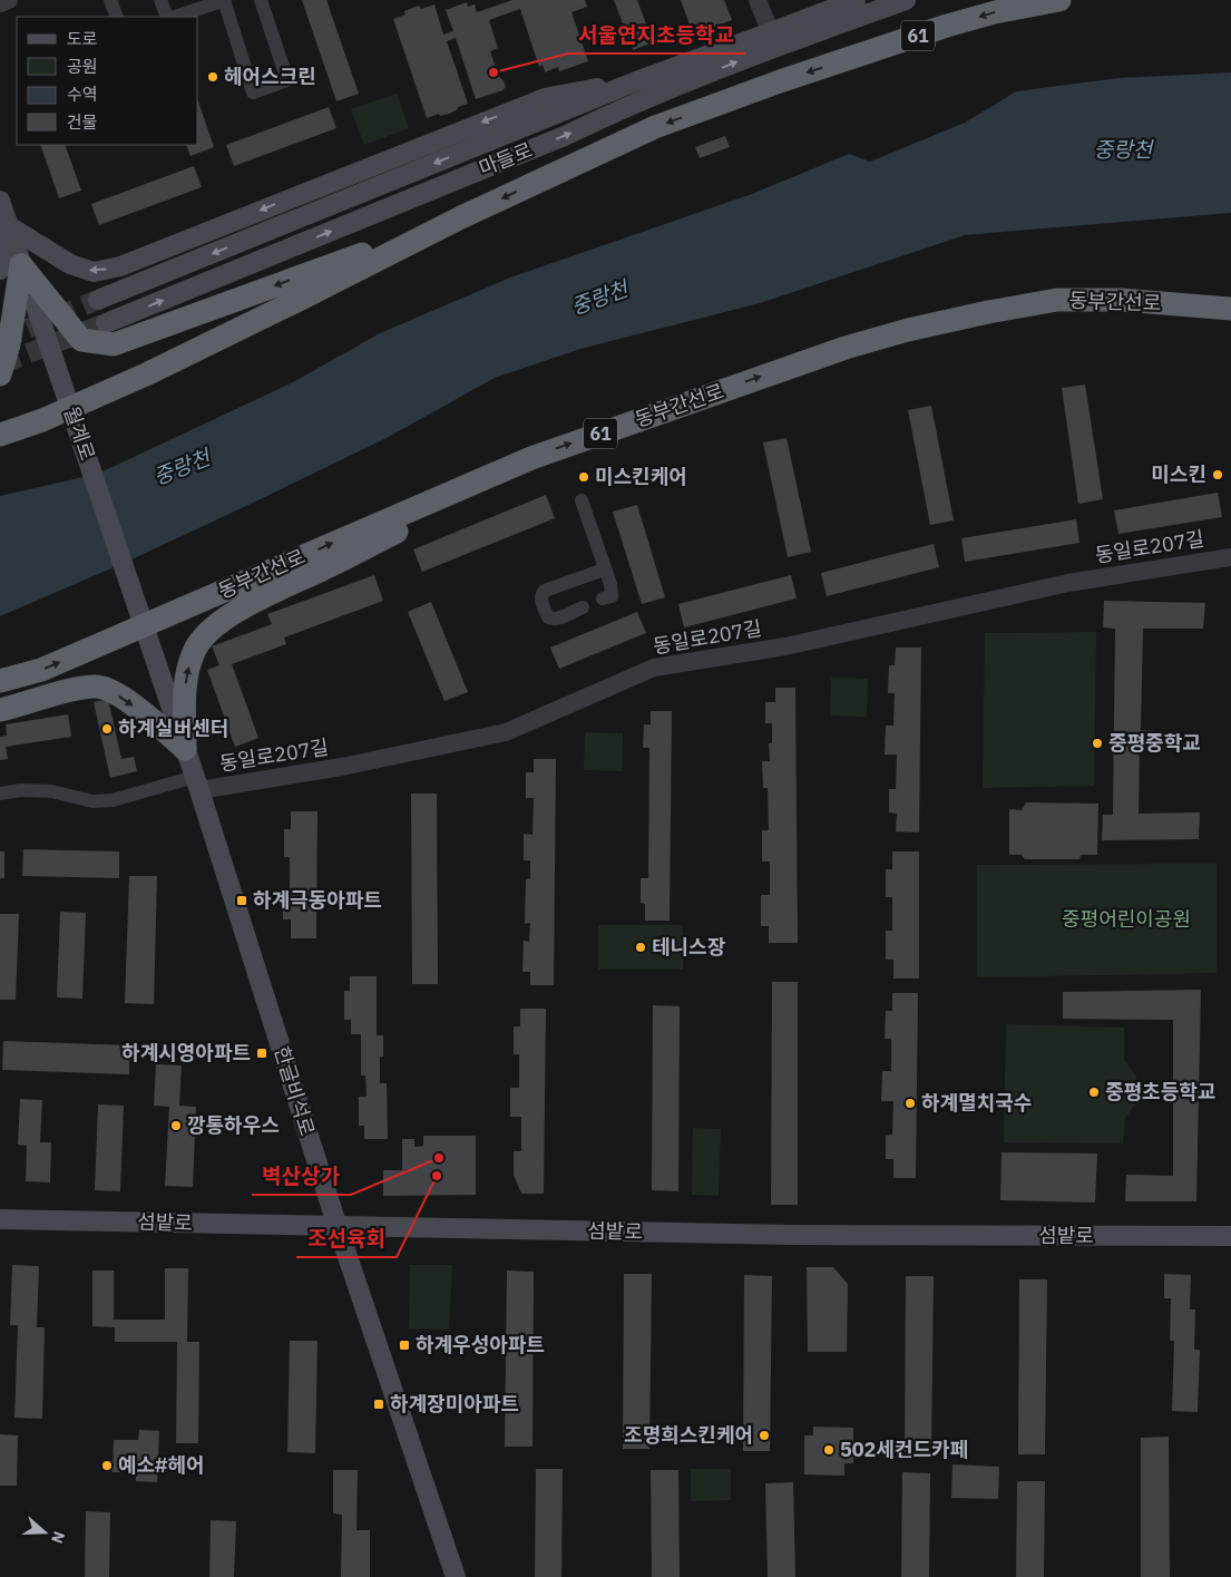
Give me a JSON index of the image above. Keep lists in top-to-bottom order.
{
  "streets": {
    "highway": ["61", "동부간선로"],
    "main road": [
      "마들로",
      "월계로",
      "한글비석로",
      "섬밭로"
    ],
    "street": ["동일로207길"]
  },
  "crossings": [
    ["월계로", "한글비석로"],
    ["동일로207길", "한글비석로"],
    ["한글비석로", "섬밭로"]
  ],
  "one_way": ["동부간선로"],
  "water": ["중랑천"],
  "parks": ["중평어린이공원"],
  "places": {
    "other": [
      "서울연지초등학교",
      "헤어스크린",
      "미스킨",
      "미스킨케어",
      "하계실버센터",
      "중평중학교",
      "테니스장",
      "중평초등학교",
      "하계멸치국수",
      "깡통하우스",
      "벽산상가",
      "조선육회",
      "조명희스킨케어",
      "502세컨드카페",
      "예소#헤어"
    ],
    "transit": [
      "하계극동아파트",
      "하계시영아파트",
      "하계우성아파트",
      "하계장미아파트"
    ]
  },
  "legend": [
    "도로",
    "공원",
    "수역",
    "건물"
  ],
  "north": "right"
}
